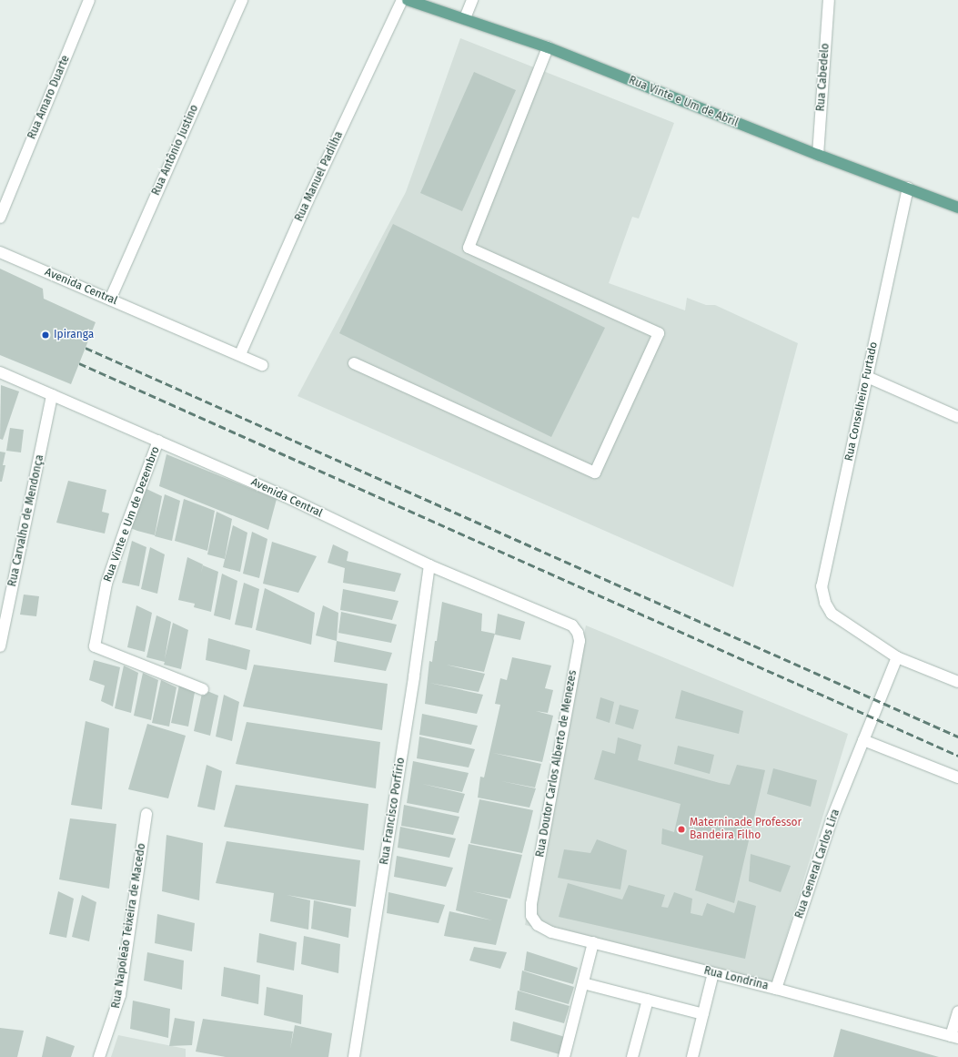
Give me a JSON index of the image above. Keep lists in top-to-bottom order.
{
  "streets": {
    "main road": ["Rua Vinte e Um de Abril"],
    "street": [
      "Rua Cabedelo",
      "Rua Amaro Duarte",
      "Rua Antônio Justino",
      "Rua Manuel Padilha",
      "Avenida Central",
      "Rua Conselheiro Furtado",
      "Rua Vinte e Um de Dezembro",
      "Rua Carvalho de Mendonça",
      "Rua Doutor Carlos Alberto de Menezes",
      "Rua Francisco Porfírio",
      "Rua General Carlos Lira",
      "Rua Napoleão Teixeira de Macedo",
      "Rua Londrina"
    ]
  },
  "crossings": [
    ["Rua Cabedelo", "Rua Vinte e Um de Abril"],
    ["Rua Vinte e Um de Abril", "Rua Conselheiro Furtado"],
    ["Rua Antônio Justino", "Avenida Central"],
    ["Rua Manuel Padilha", "Avenida Central"],
    ["Avenida Central", "Rua Vinte e Um de Dezembro"],
    ["Avenida Central", "Rua Carvalho de Mendonça"],
    ["Avenida Central", "Rua Doutor Carlos Alberto de Menezes"],
    ["Avenida Central", "Rua Francisco Porfírio"],
    ["Rua Conselheiro Furtado", "Rua General Carlos Lira"],
    ["Rua Doutor Carlos Alberto de Menezes", "Rua Londrina"],
    ["Rua General Carlos Lira", "Rua Londrina"]
  ],
  "places": ["Ipiranga", "Materninade Professor Bandeira Filho"]
}
